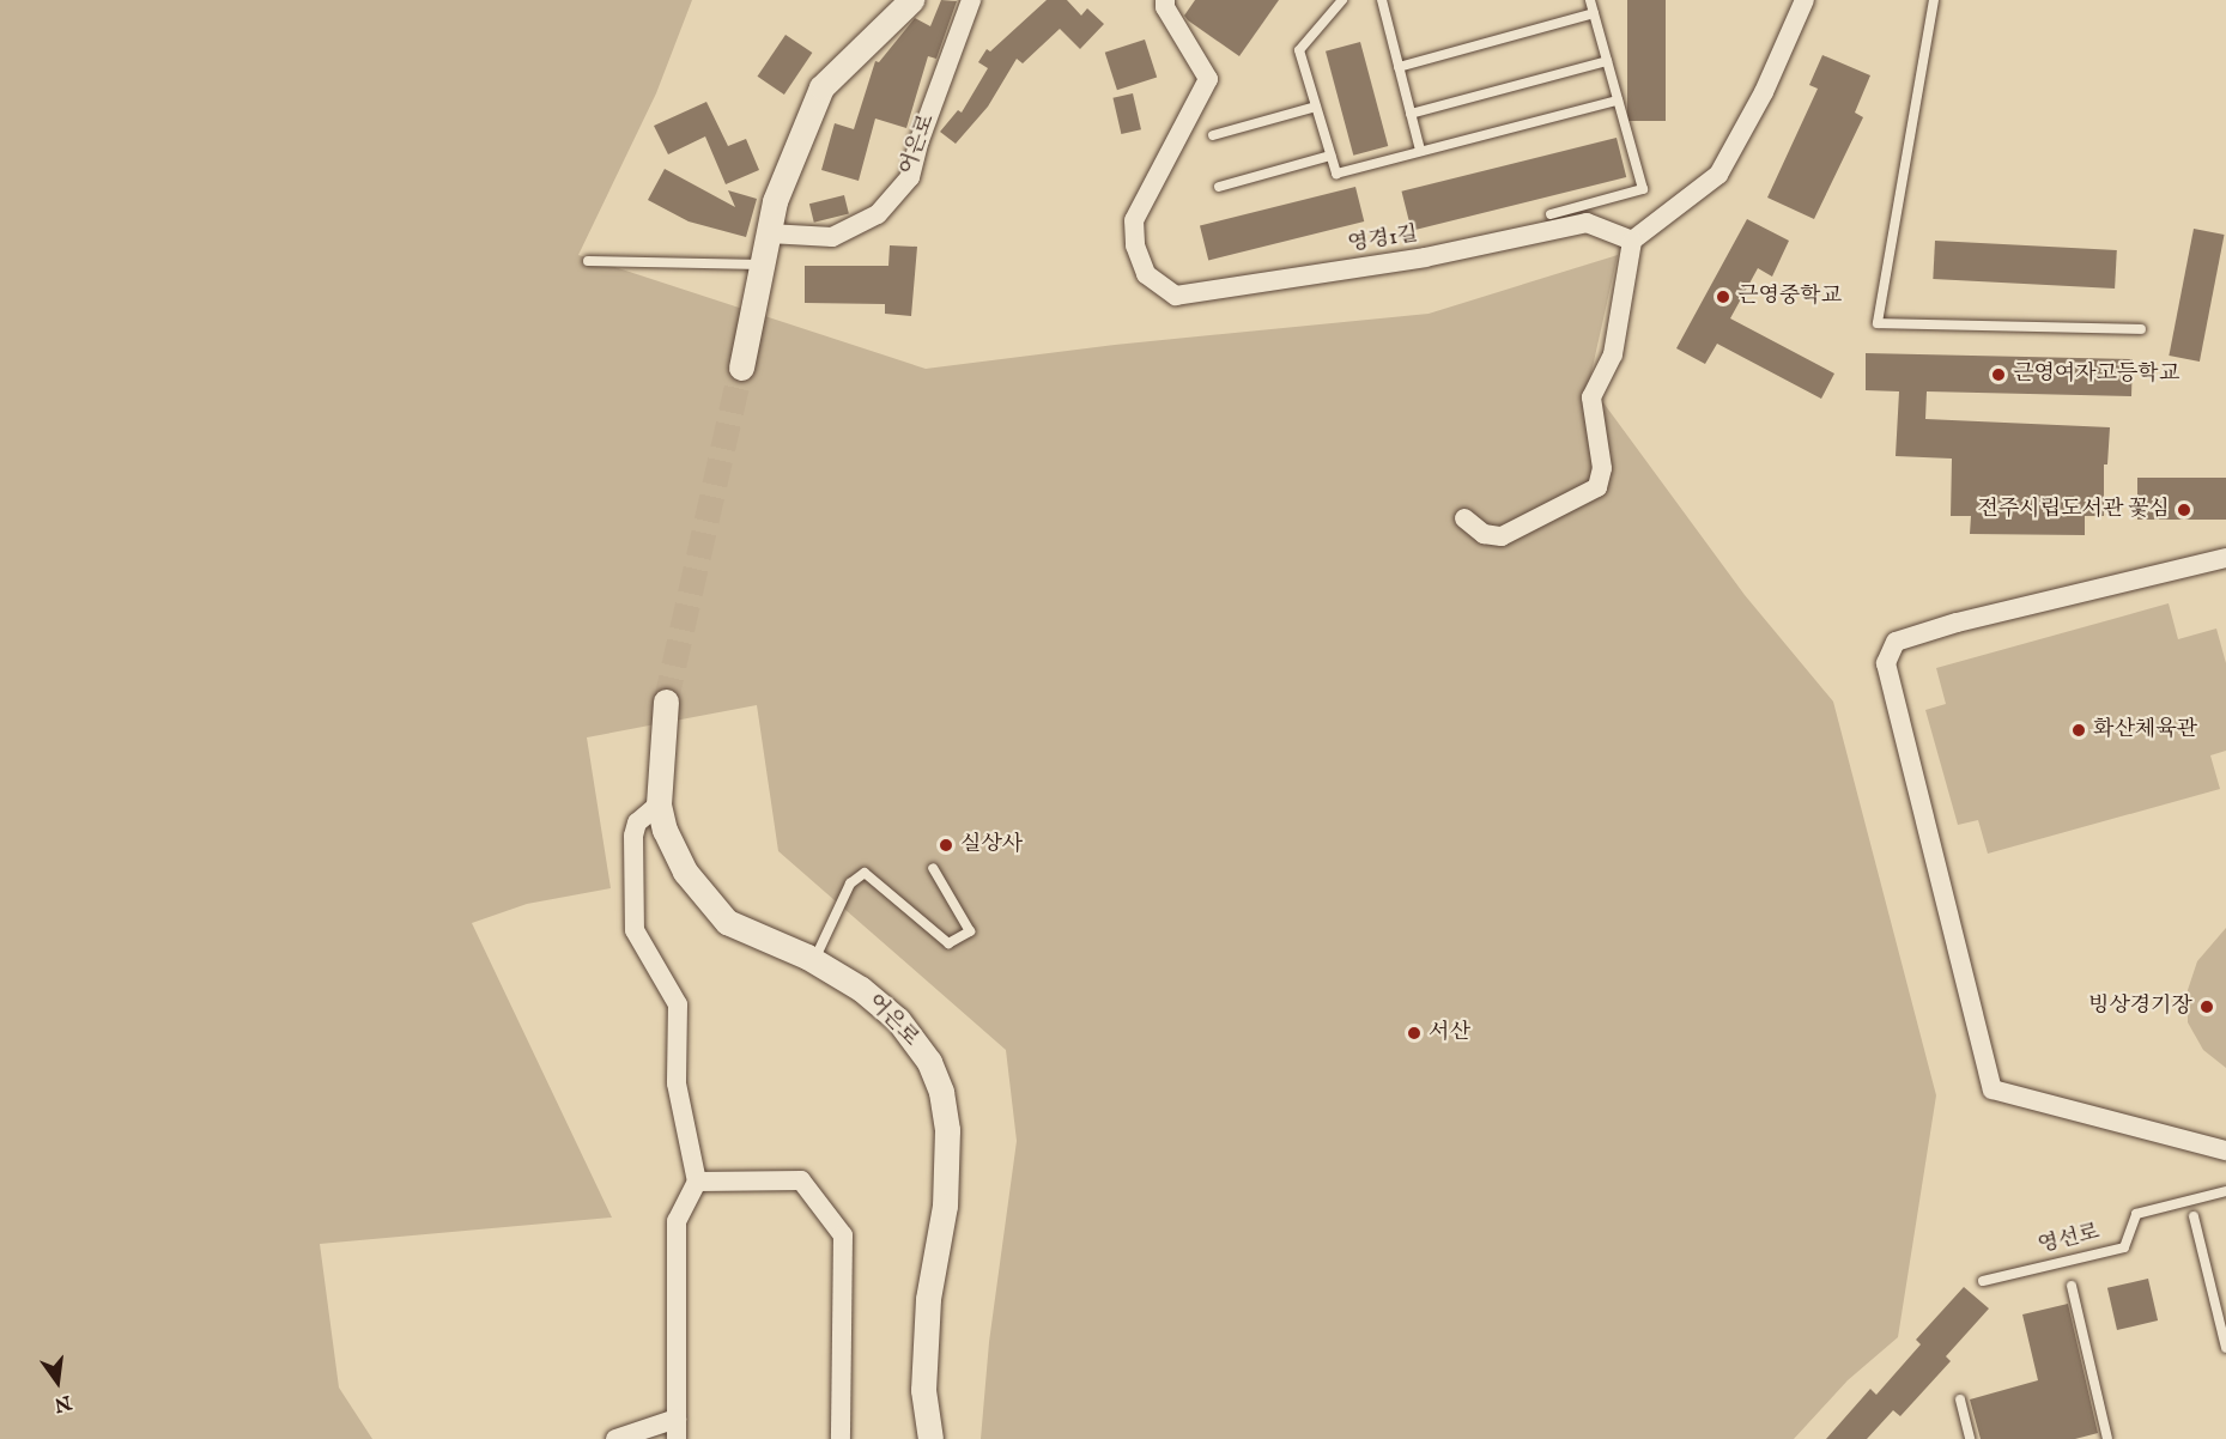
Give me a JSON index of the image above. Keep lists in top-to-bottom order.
{
  "streets": {
    "street": ["어은로", "영경1길"],
    "lane": ["영선로"]
  },
  "places": [
    "근영중학교",
    "근영여자고등학교",
    "전주시립도서관 꽃심",
    "화산체육관",
    "실상사",
    "빙상경기장",
    "서산"
  ],
  "north": "bottom"
}
